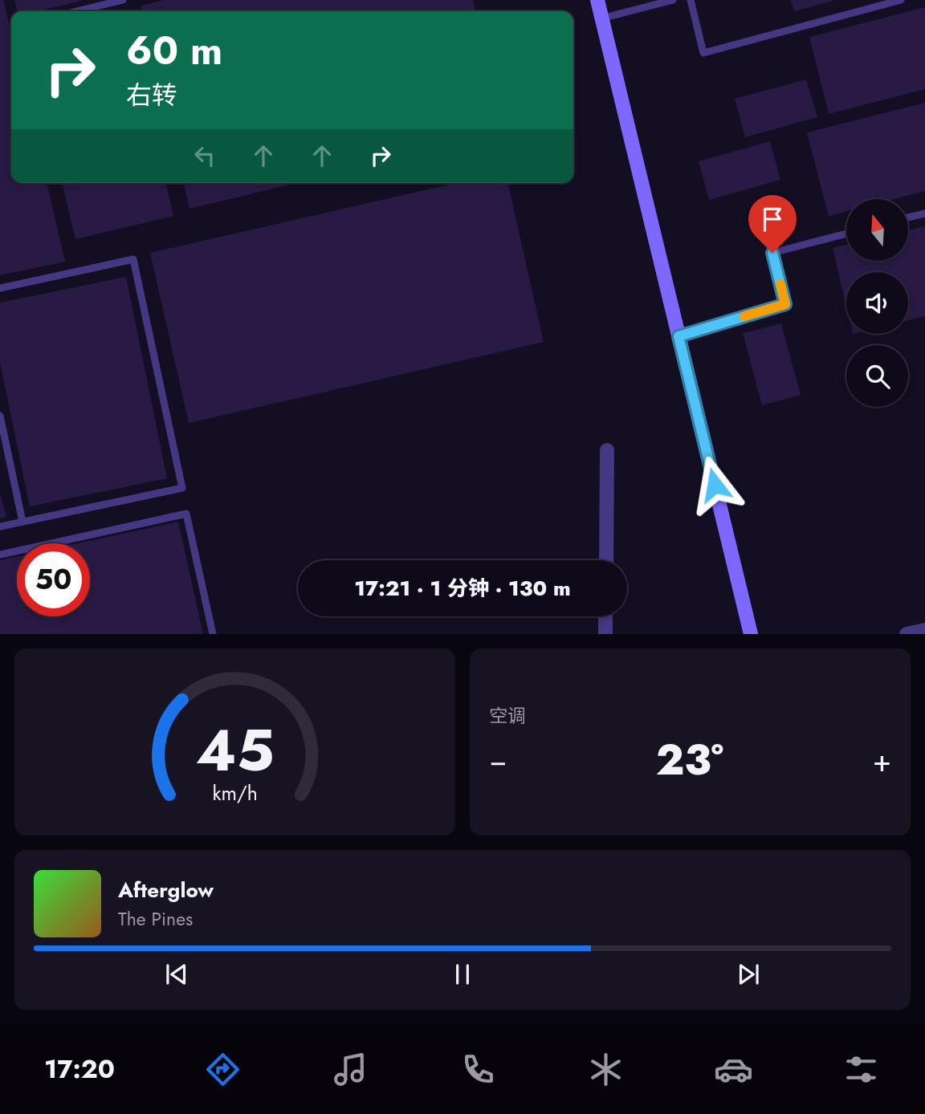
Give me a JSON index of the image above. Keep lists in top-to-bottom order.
{
  "north": "top",
  "page": {
    "turn": ["60 m", "右转"],
    "limit": "50",
    "trip": "17:21 · 1 分钟 · 130 m",
    "tile": "空调",
    "heat": ["−", "23°", "+"],
    "song": ["Afterglow", "The Pines"],
    "tabs": "17:20",
    "gauge": ["45", "km/h"]
  }
}
